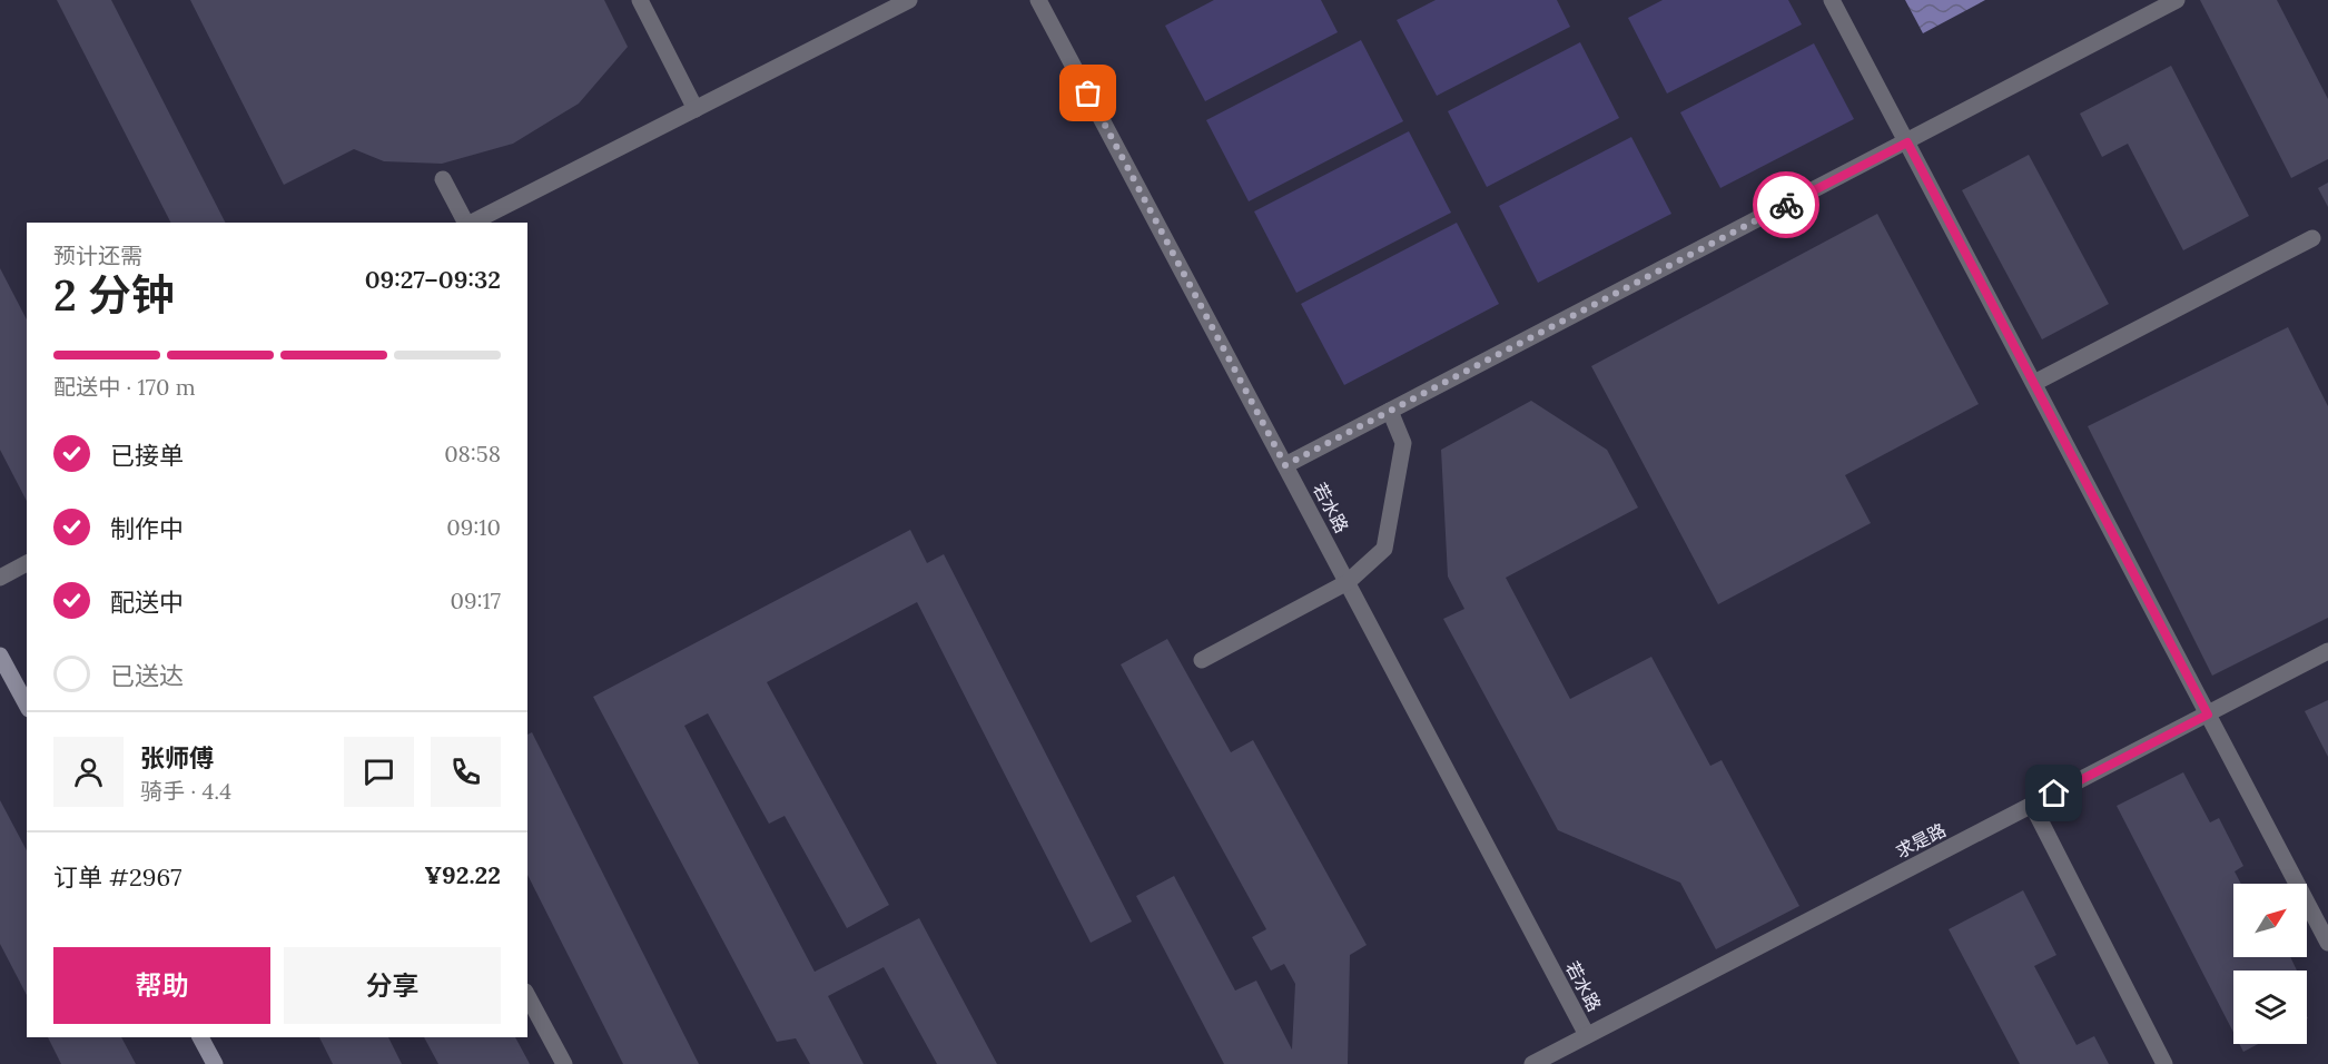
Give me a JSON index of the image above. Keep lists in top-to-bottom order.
{
  "streets": {
    "lane": ["若水路", "求是路"]
  },
  "crossings": [
    ["若水路", "求是路"]
  ],
  "north": "top right",
  "page": {
    "heading": ["2 分钟", "预计还需", "09:27–09:32"],
    "panel": [
      "张师傅",
      "骑手 · 4.4",
      "订单 #2967",
      "¥92.22"
    ],
    "bar": "配送中 · 170 m",
    "list": [
      ["已接单", "08:58"],
      ["制作中", "09:10"],
      ["配送中", "09:17"],
      "已送达"
    ],
    "buttons": ["帮助", "分享"]
  }
}
